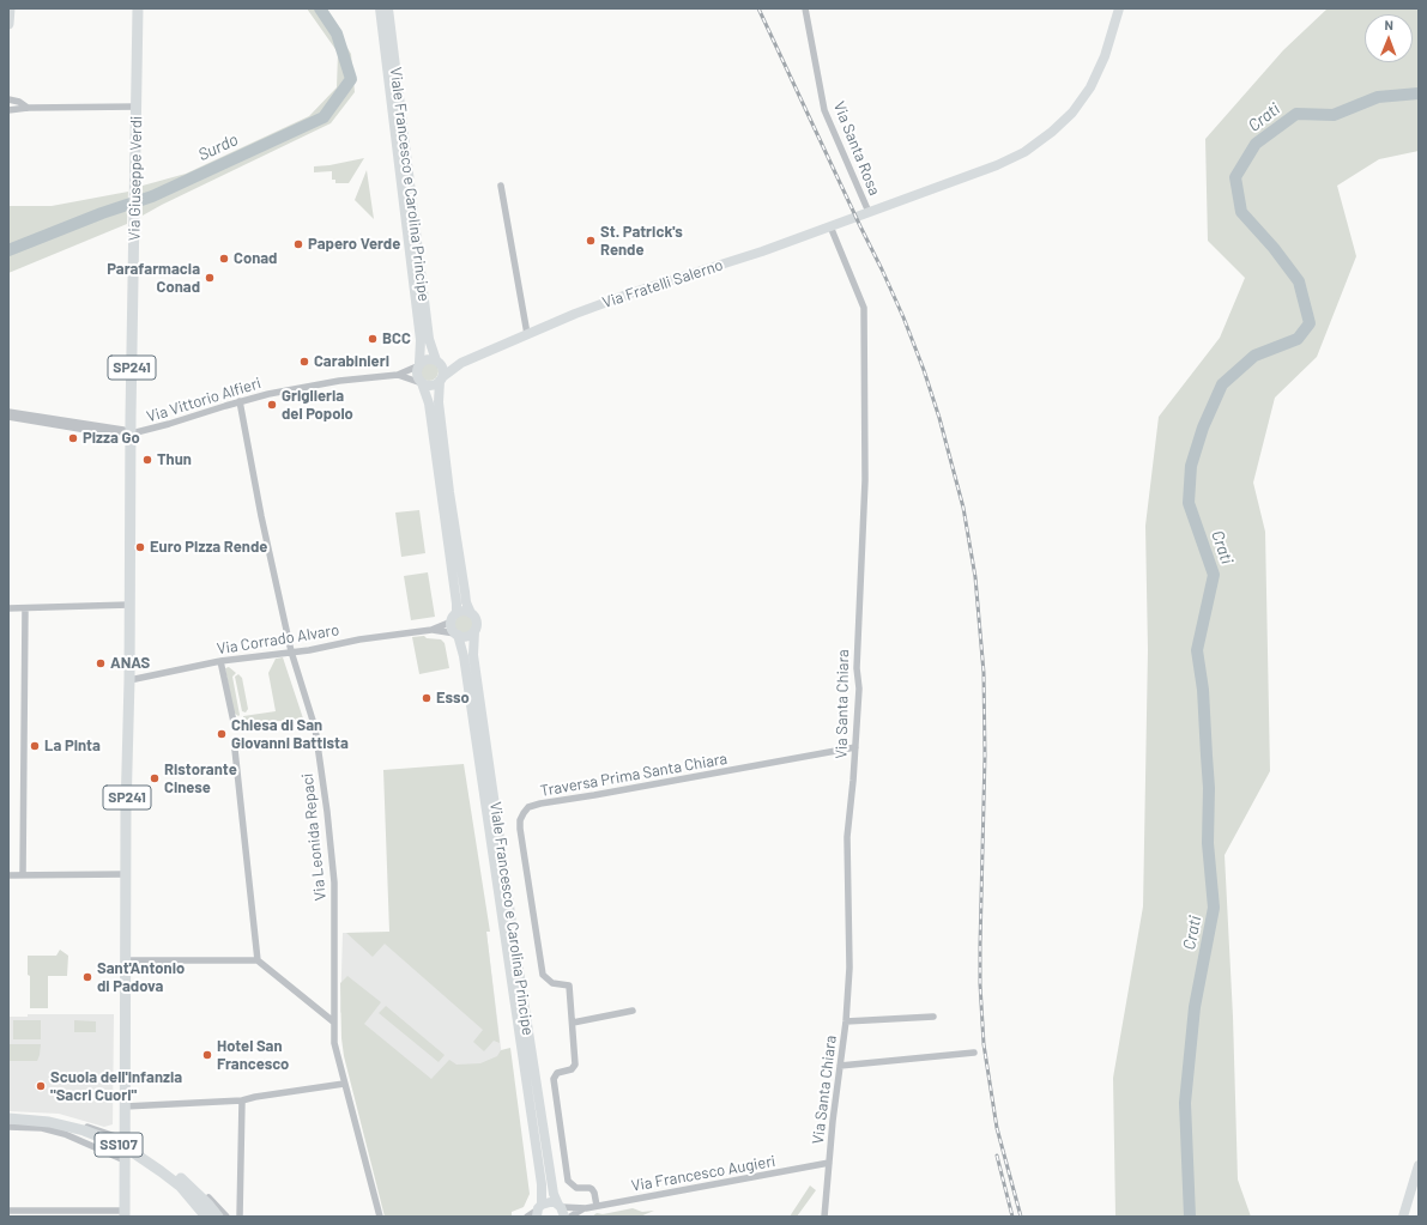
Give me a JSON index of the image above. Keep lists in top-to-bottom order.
{
  "streets": {
    "main road": ["Via Giuseppe Verdi", "SP241", "SS107"],
    "street": [
      "Via Santa Rosa",
      "Viale Francesco e Carolina Principe",
      "Via Fratelli Salerno",
      "Via Vittorio Alfieri",
      "Via Corrado Alvaro",
      "Via Santa Chiara",
      "Traversa Prima Santa Chiara",
      "Via Leonida Repaci",
      "Via Francesco Augieri"
    ]
  },
  "crossings": [
    ["Via Santa Rosa", "Via Fratelli Salerno"],
    ["Via Giuseppe Verdi", "SP241"],
    ["Via Giuseppe Verdi", "Via Vittorio Alfieri"],
    ["Viale Francesco e Carolina Principe", "Via Fratelli Salerno"],
    ["Viale Francesco e Carolina Principe", "Via Vittorio Alfieri"],
    ["Viale Francesco e Carolina Principe", "Via Corrado Alvaro"],
    ["Viale Francesco e Carolina Principe", "Via Francesco Augieri"],
    ["Via Fratelli Salerno", "Via Vittorio Alfieri"],
    ["Via Fratelli Salerno", "Via Santa Chiara"],
    ["SP241", "Via Vittorio Alfieri"],
    ["SP241", "Via Corrado Alvaro"],
    ["Via Vittorio Alfieri", "Via Leonida Repaci"],
    ["Via Corrado Alvaro", "Via Leonida Repaci"],
    ["Via Santa Chiara", "Traversa Prima Santa Chiara"],
    ["Via Santa Chiara", "Via Francesco Augieri"],
    ["Traversa Prima Santa Chiara", "Via Francesco Augieri"]
  ],
  "water": ["Crati", "Surdo"],
  "places": [
    "St. Patrick's Rende",
    "Papero Verde",
    "Conad",
    "Parafarmacia Conad",
    "BCC",
    "Carabinieri",
    "Griglieria del Popolo",
    "Pizza Go",
    "Thun",
    "Euro Pizza Rende",
    "ANAS",
    "Esso",
    "Chiesa di San Giovanni Battista",
    "La Pinta",
    "Ristorante Cinese",
    "Sant'Antonio di Padova",
    "Hotel San Francesco",
    "Scuola dell'infanzia \"Sacri Cuori\""
  ],
  "north": "top"
}
